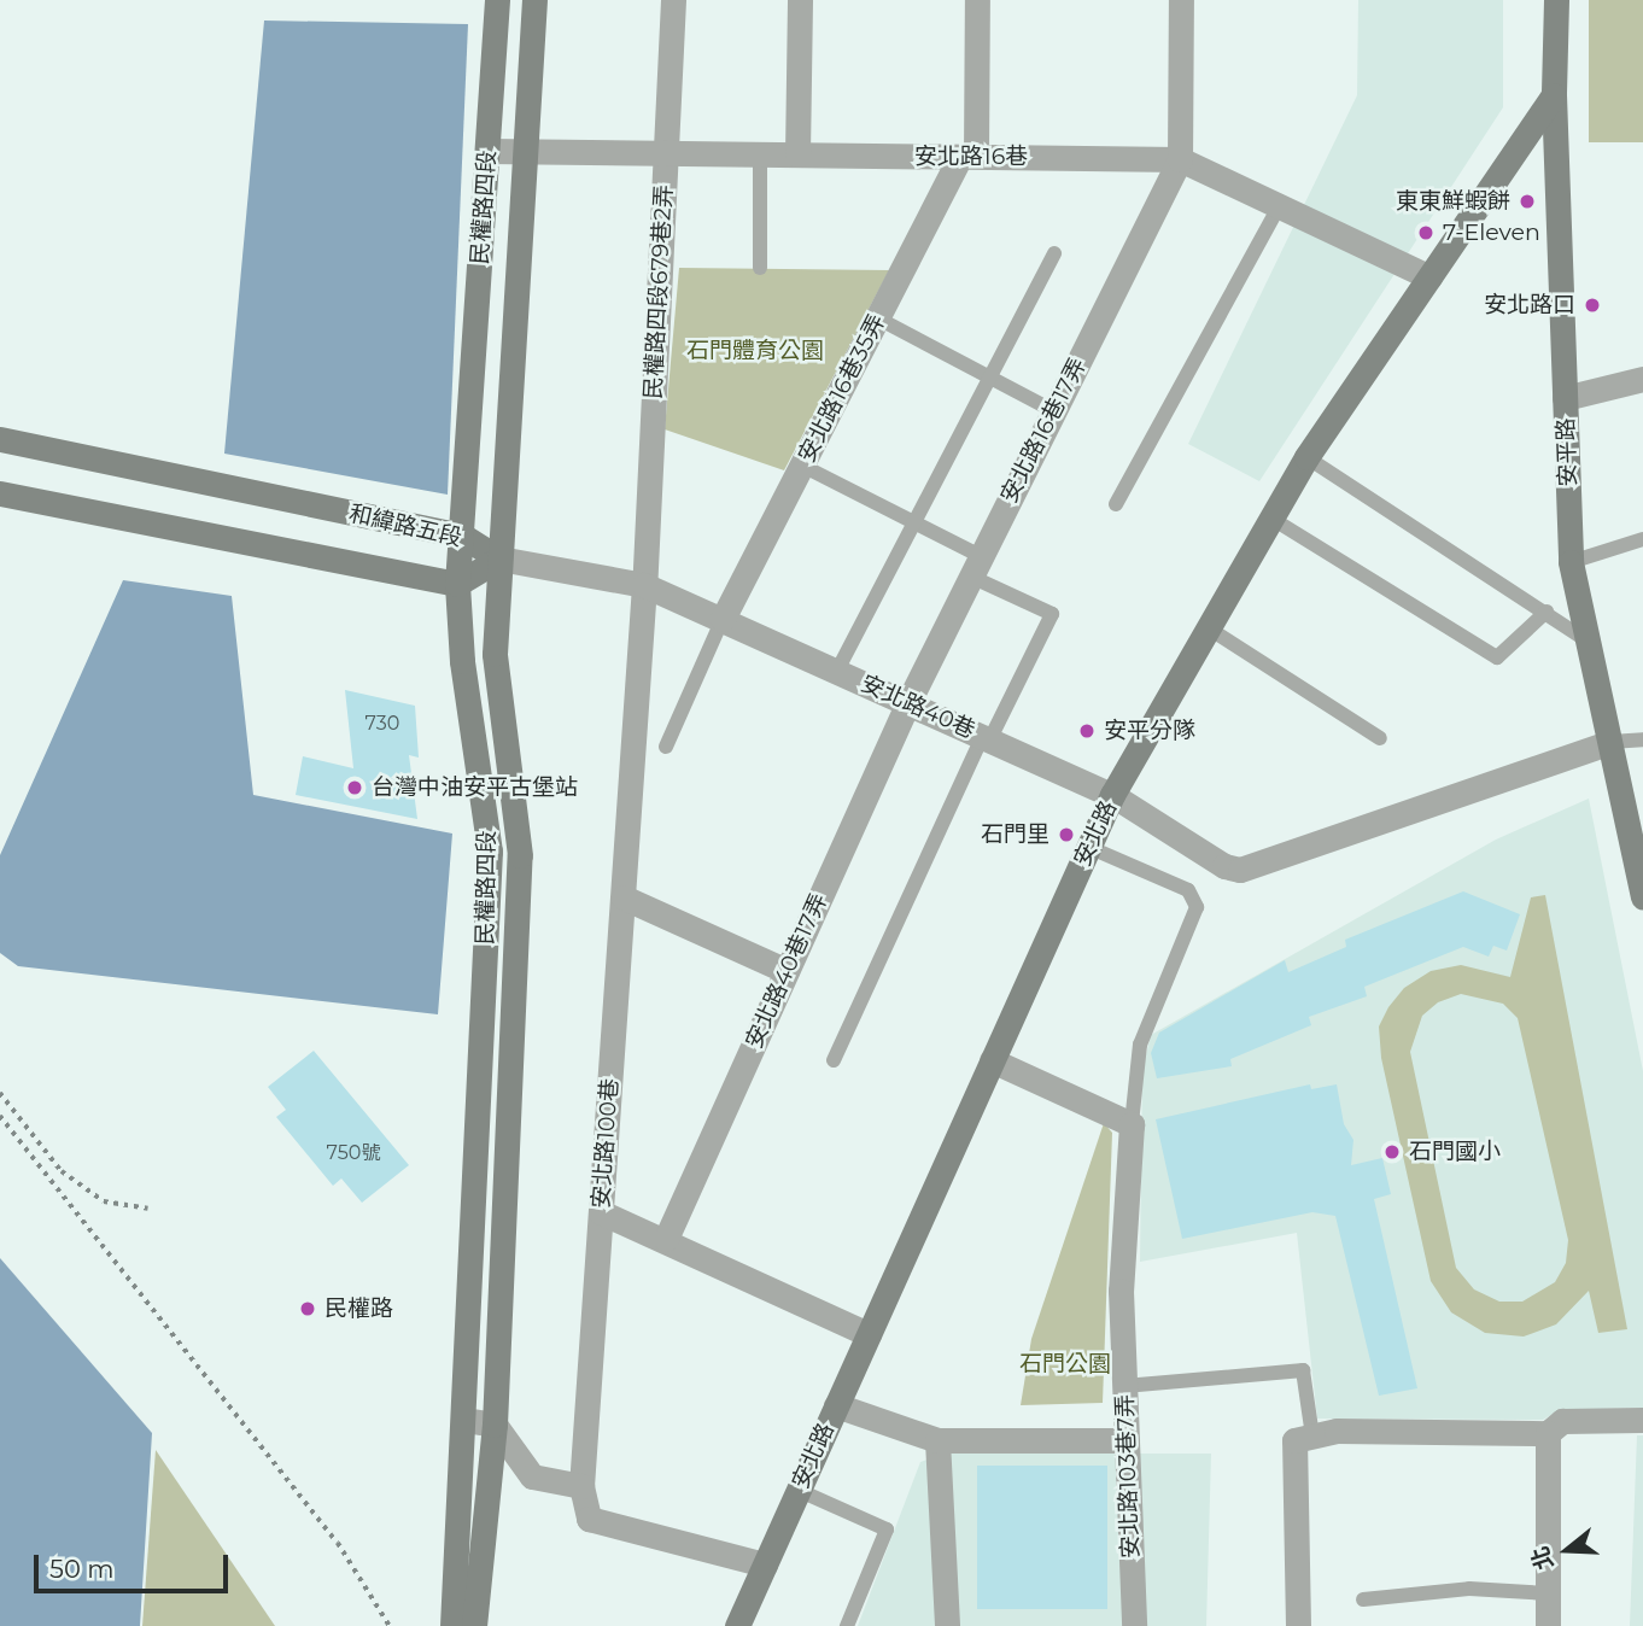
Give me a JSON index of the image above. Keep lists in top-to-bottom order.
{
  "streets": {
    "street": [
      "安北路16巷",
      "民權路四段",
      "民權路四段679巷2弄",
      "安北路16巷35弄",
      "安北路16巷17弄",
      "安平路",
      "和緯路五段",
      "安北路40巷",
      "安北路",
      "安北路40巷17弄",
      "安北路100巷",
      "安北路103巷7弄"
    ]
  },
  "crossings": [
    ["安北路16巷", "民權路四段"],
    ["安北路16巷", "民權路四段679巷2弄"],
    ["安北路16巷", "安北路16巷35弄"],
    ["安北路16巷", "安北路16巷17弄"],
    ["安北路16巷", "安北路"],
    ["民權路四段", "和緯路五段"],
    ["民權路四段", "安北路40巷"],
    ["民權路四段679巷2弄", "安北路40巷"],
    ["民權路四段679巷2弄", "安北路100巷"],
    ["安北路16巷35弄", "安北路40巷"],
    ["安北路16巷17弄", "安北路40巷"],
    ["安北路16巷17弄", "安北路40巷17弄"],
    ["安平路", "安北路40巷"],
    ["安平路", "安北路"],
    ["和緯路五段", "安北路40巷"],
    ["安北路40巷", "安北路"],
    ["安北路40巷", "安北路40巷17弄"],
    ["安北路40巷", "安北路100巷"],
    ["安北路", "安北路100巷"]
  ],
  "parks": ["石門體育公園", "石門公園"],
  "places": [
    "東東鮮蝦餅",
    "7-Eleven",
    "安北路口",
    "安平分隊",
    "台灣中油安平古堡站",
    "石門里",
    "石門國小",
    "民權路"
  ],
  "house_numbers": ["730", "750號"],
  "scale_bar": "50 m",
  "north": "left"
}
